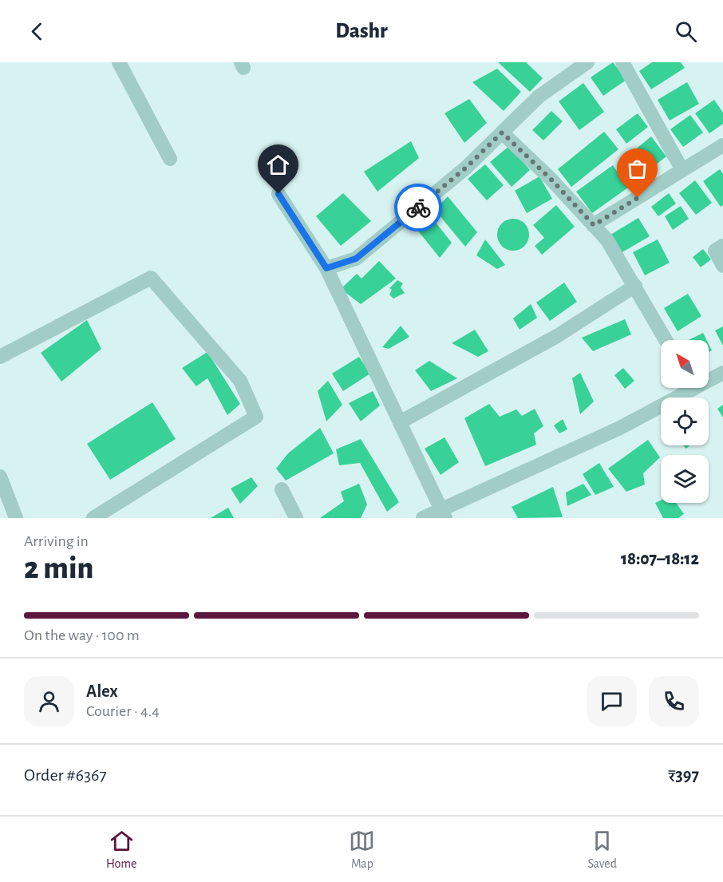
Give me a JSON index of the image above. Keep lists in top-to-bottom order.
{
  "north": "top left",
  "page": {
    "header": "Dashr",
    "heading": ["2 min", "Arriving in", "18:07–18:12"],
    "panel": [
      "Alex",
      "Courier · 4.4",
      "Order #6367",
      "₹397"
    ],
    "bar": "On the way · 100 m",
    "tabs": ["Home", "Map", "Saved"]
  }
}
